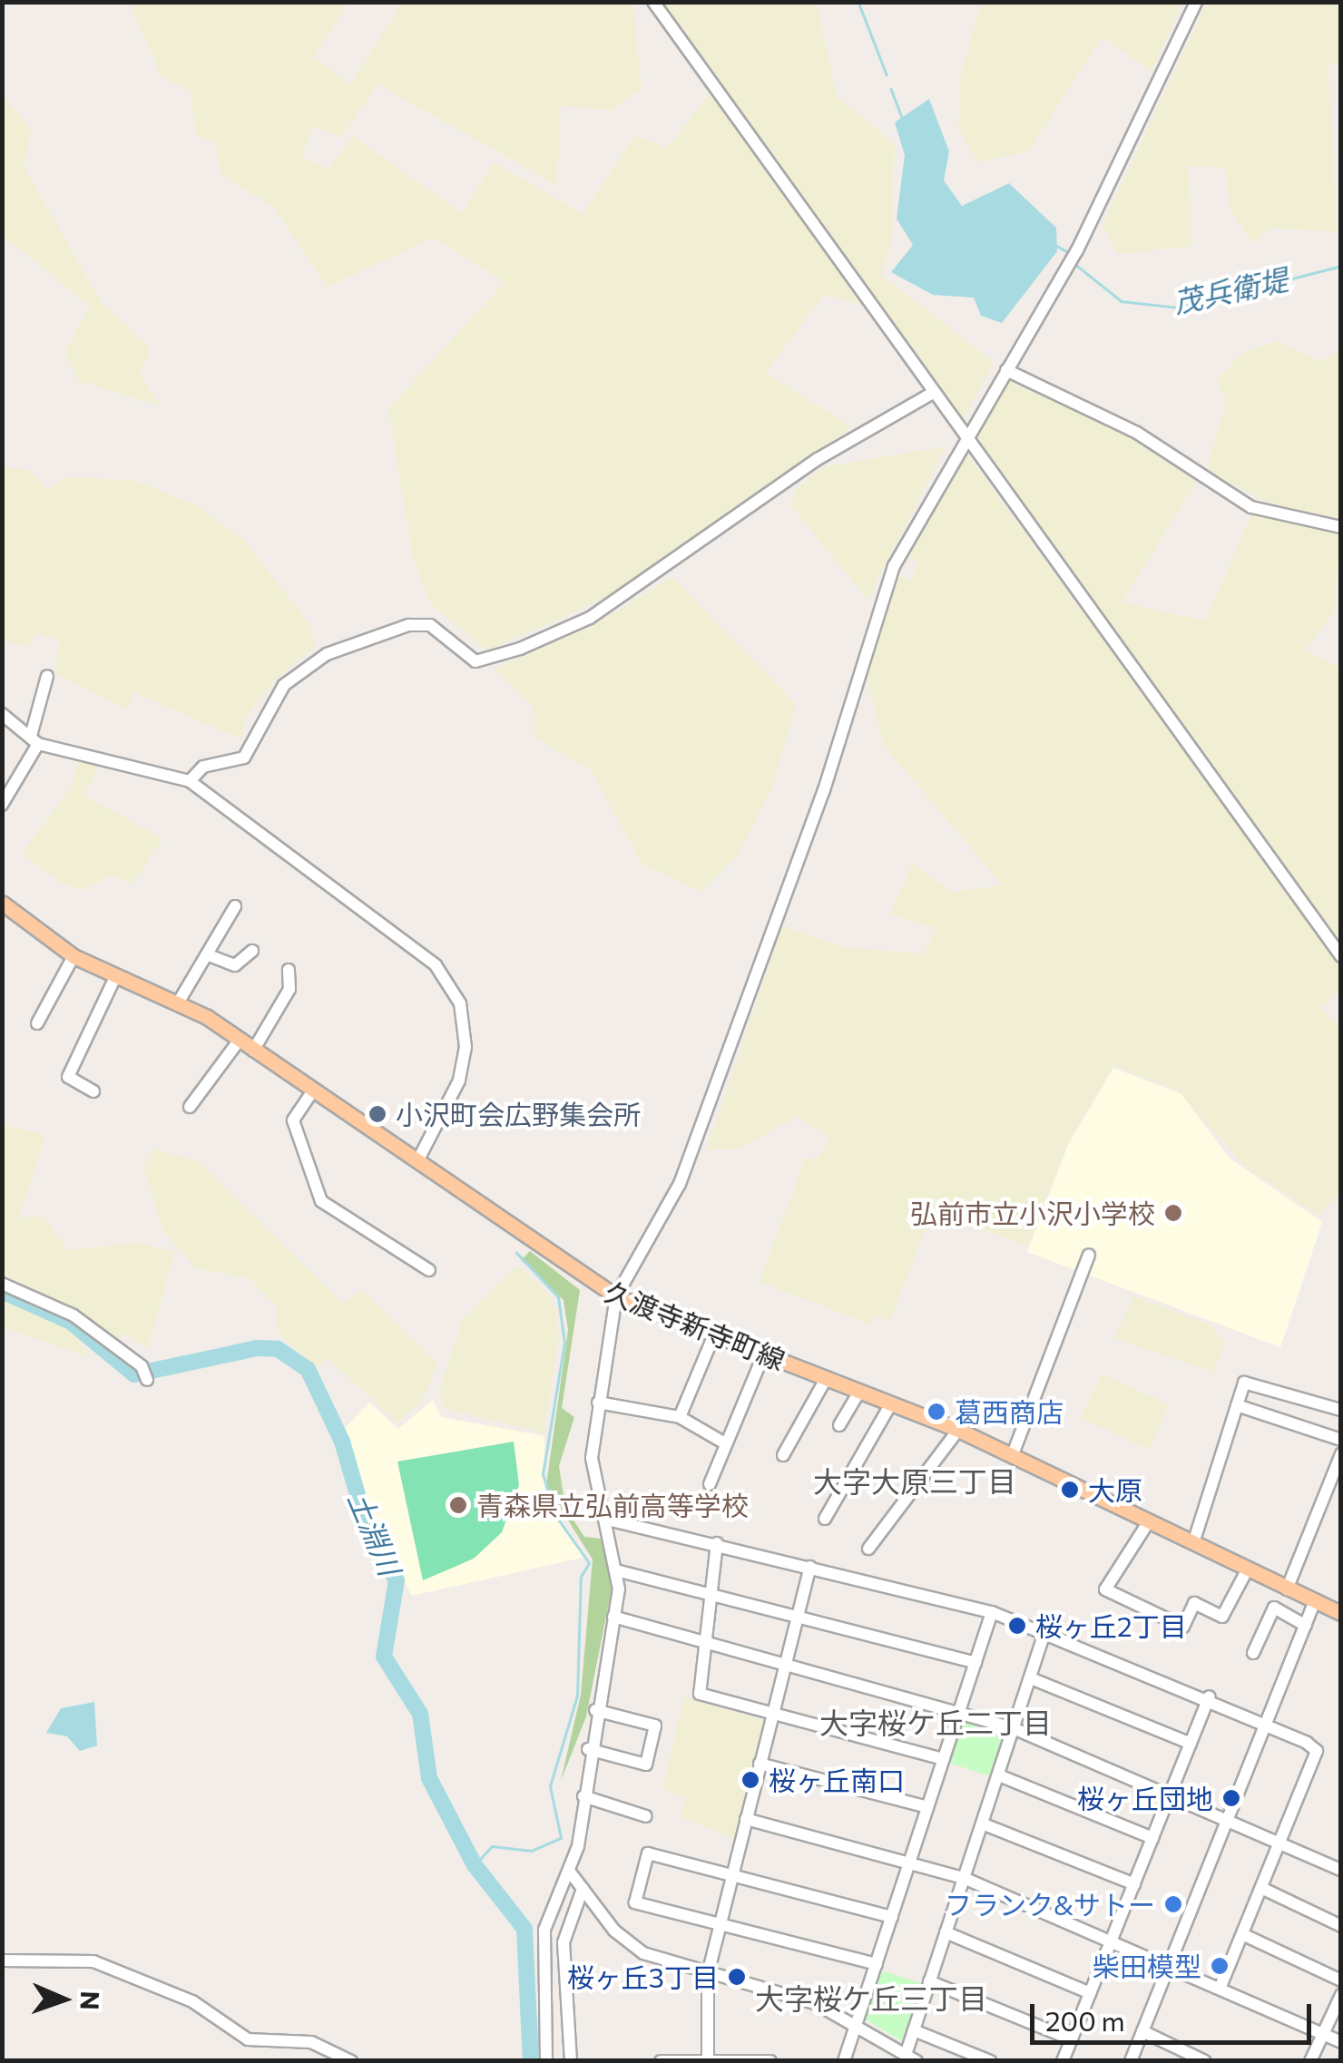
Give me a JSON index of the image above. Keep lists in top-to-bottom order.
{
  "streets": {
    "main road": ["久渡寺新寺町線"]
  },
  "districts": ["大字大原三丁目", "大字桜ケ丘二丁目", "大字桜ケ丘三丁目"],
  "water": ["茂兵衛堤", "土淵川"],
  "places": [
    "小沢町会広野集会所",
    "弘前市立小沢小学校",
    "葛西商店",
    "大原",
    "青森県立弘前高等学校",
    "桜ヶ丘2丁目",
    "桜ヶ丘南口",
    "桜ヶ丘団地",
    "フランク&サトー",
    "柴田模型",
    "桜ヶ丘3丁目"
  ],
  "scale_bar": "200 m",
  "north": "right"
}
